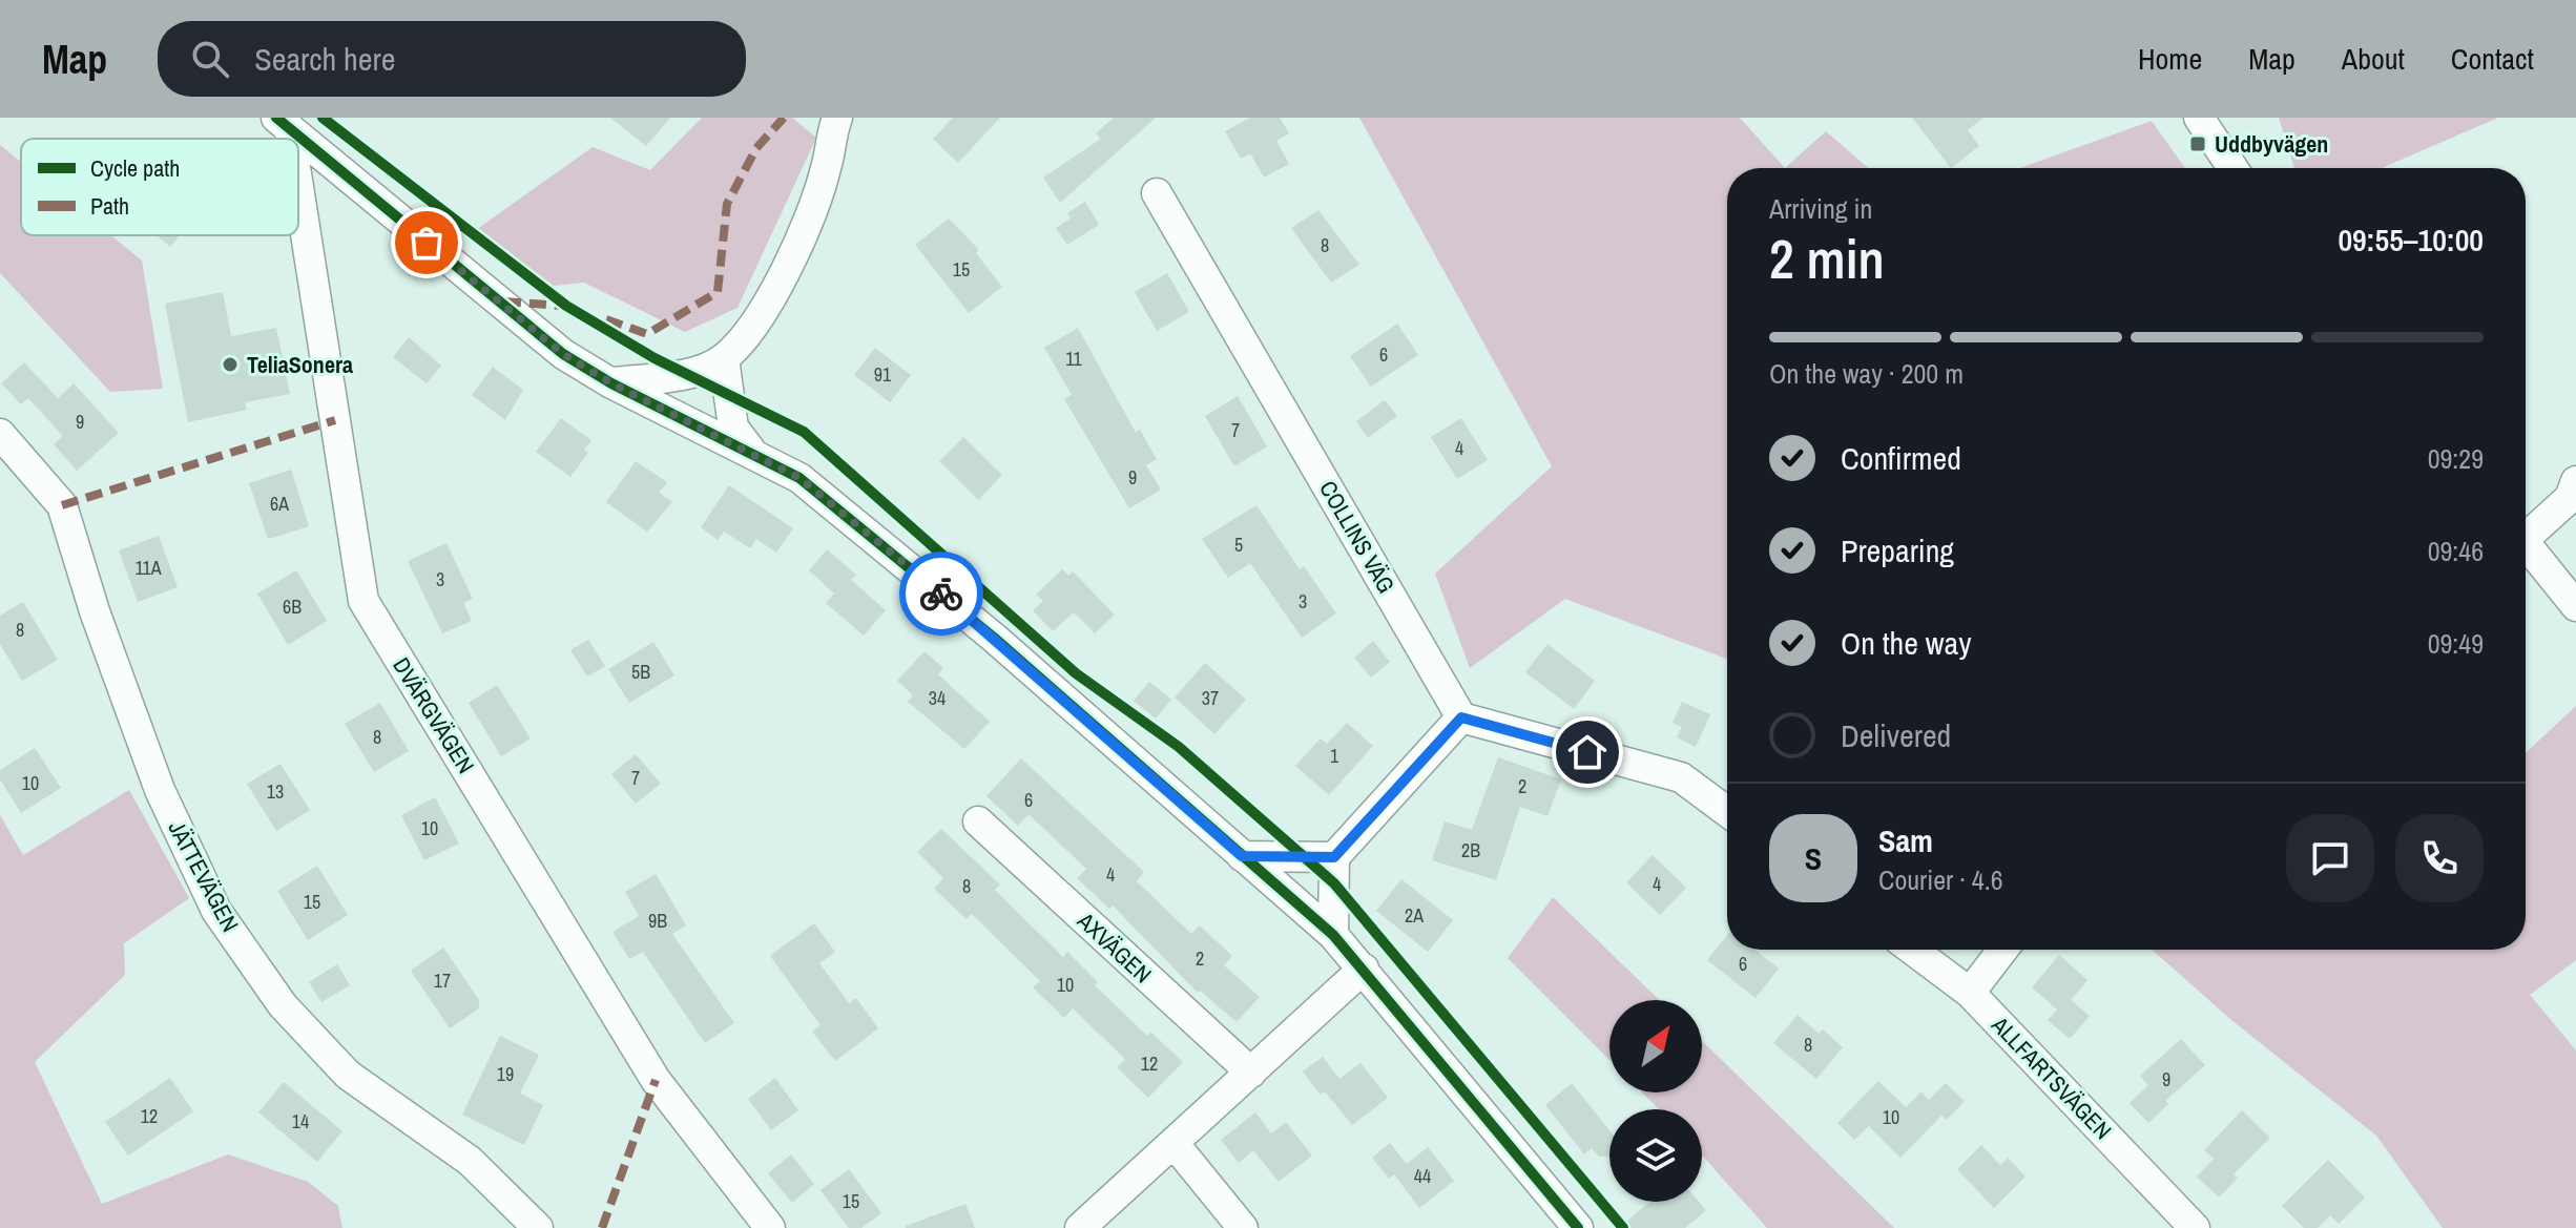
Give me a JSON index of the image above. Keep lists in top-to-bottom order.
{
  "streets": {
    "street": [
      "COLLINS VÄG",
      "DVÄRGVÄGEN",
      "JÄTTEVÄGEN",
      "AXVÄGEN",
      "ALLFARTSVÄGEN"
    ]
  },
  "places": {
    "transit": ["Uddbyvägen"],
    "other": ["TeliaSonera"]
  },
  "house_numbers": [
    "8",
    "15",
    "6",
    "11",
    "91",
    "9",
    "7",
    "4",
    "9",
    "6A",
    "5",
    "11A",
    "3",
    "3",
    "6B",
    "8",
    "5B",
    "34",
    "37",
    "8",
    "1",
    "7",
    "10",
    "2",
    "13",
    "6",
    "10",
    "2B",
    "4",
    "4",
    "8",
    "15",
    "2A",
    "9B",
    "2",
    "6",
    "17",
    "10",
    "8",
    "12",
    "19",
    "9",
    "12",
    "10",
    "14",
    "44",
    "15"
  ],
  "legend": ["Cycle path", "Path"],
  "north": "top right",
  "page": {
    "header": "Map",
    "search": "Search here",
    "nav": [
      "Home",
      "Map",
      "About",
      "Contact"
    ],
    "heading": ["2 min", "Arriving in", "09:55–10:00"],
    "panel": ["Sam", "Courier · 4.6"],
    "bar": "On the way · 200 m",
    "list": [
      ["Confirmed", "09:29"],
      ["Preparing", "09:46"],
      ["On the way", "09:49"],
      "Delivered"
    ],
    "round": "S"
  }
}
